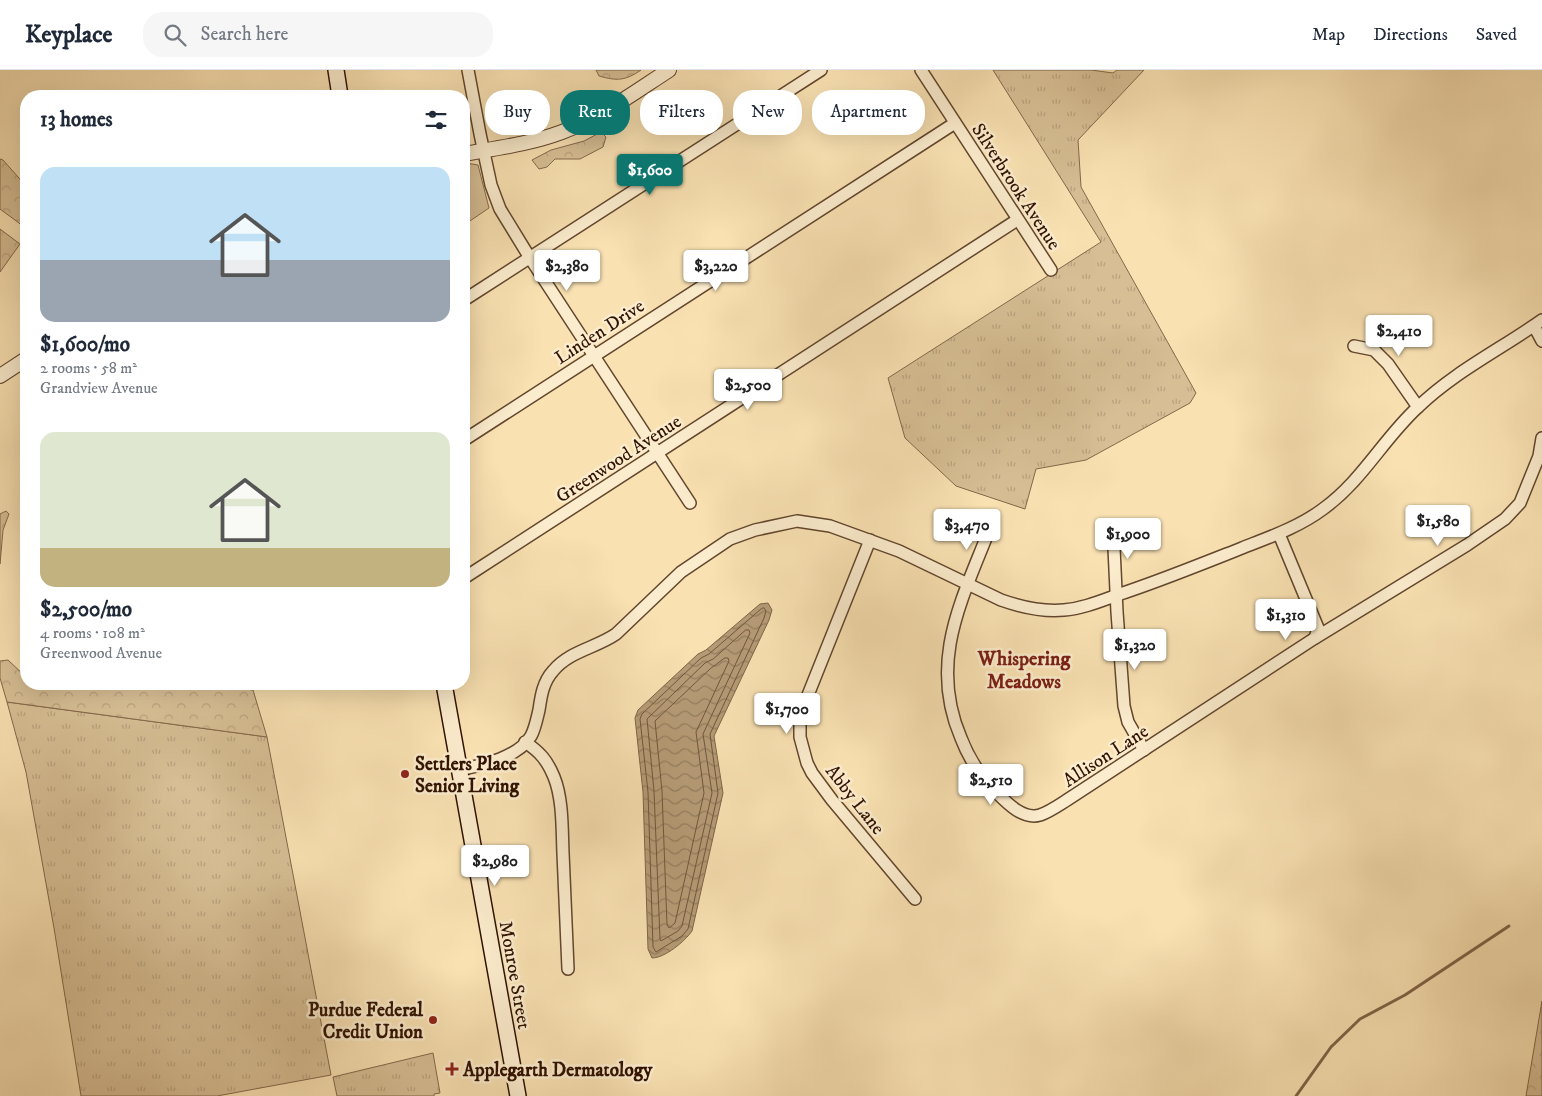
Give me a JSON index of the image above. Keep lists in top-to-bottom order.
{
  "streets": {
    "main road": ["Monroe Street"],
    "street": [
      "Silverbrook Avenue",
      "Linden Drive",
      "Greenwood Avenue",
      "Allison Lane",
      "Abby Lane"
    ]
  },
  "crossings": [
    ["Silverbrook Avenue", "Linden Drive"],
    ["Silverbrook Avenue", "Greenwood Avenue"]
  ],
  "districts": ["Whispering Meadows"],
  "places": {
    "other": ["Settlers Place Senior Living", "Purdue Federal Credit Union"],
    "health": ["Applegarth Dermatology"]
  },
  "page": {
    "header": "Keyplace",
    "search": "Search here",
    "nav": ["Map", "Directions", "Saved"],
    "chip": [
      "Buy",
      "Rent",
      "Filters",
      "New",
      "Apartment"
    ],
    "heading": "13 homes",
    "list": [
      {
        "name": "$1,600/mo",
        "note": "2 rooms · 58 m² · Grandview Avenue"
      },
      {
        "name": "$2,500/mo",
        "note": "4 rooms · 108 m² · Greenwood Avenue"
      }
    ],
    "price": [
      "$1,600",
      "$2,380",
      "$3,220",
      "$2,410",
      "$2,500",
      "$1,580",
      "$3,470",
      "$1,900",
      "$1,310",
      "$1,320",
      "$1,700",
      "$2,510",
      "$2,980"
    ]
  }
}
